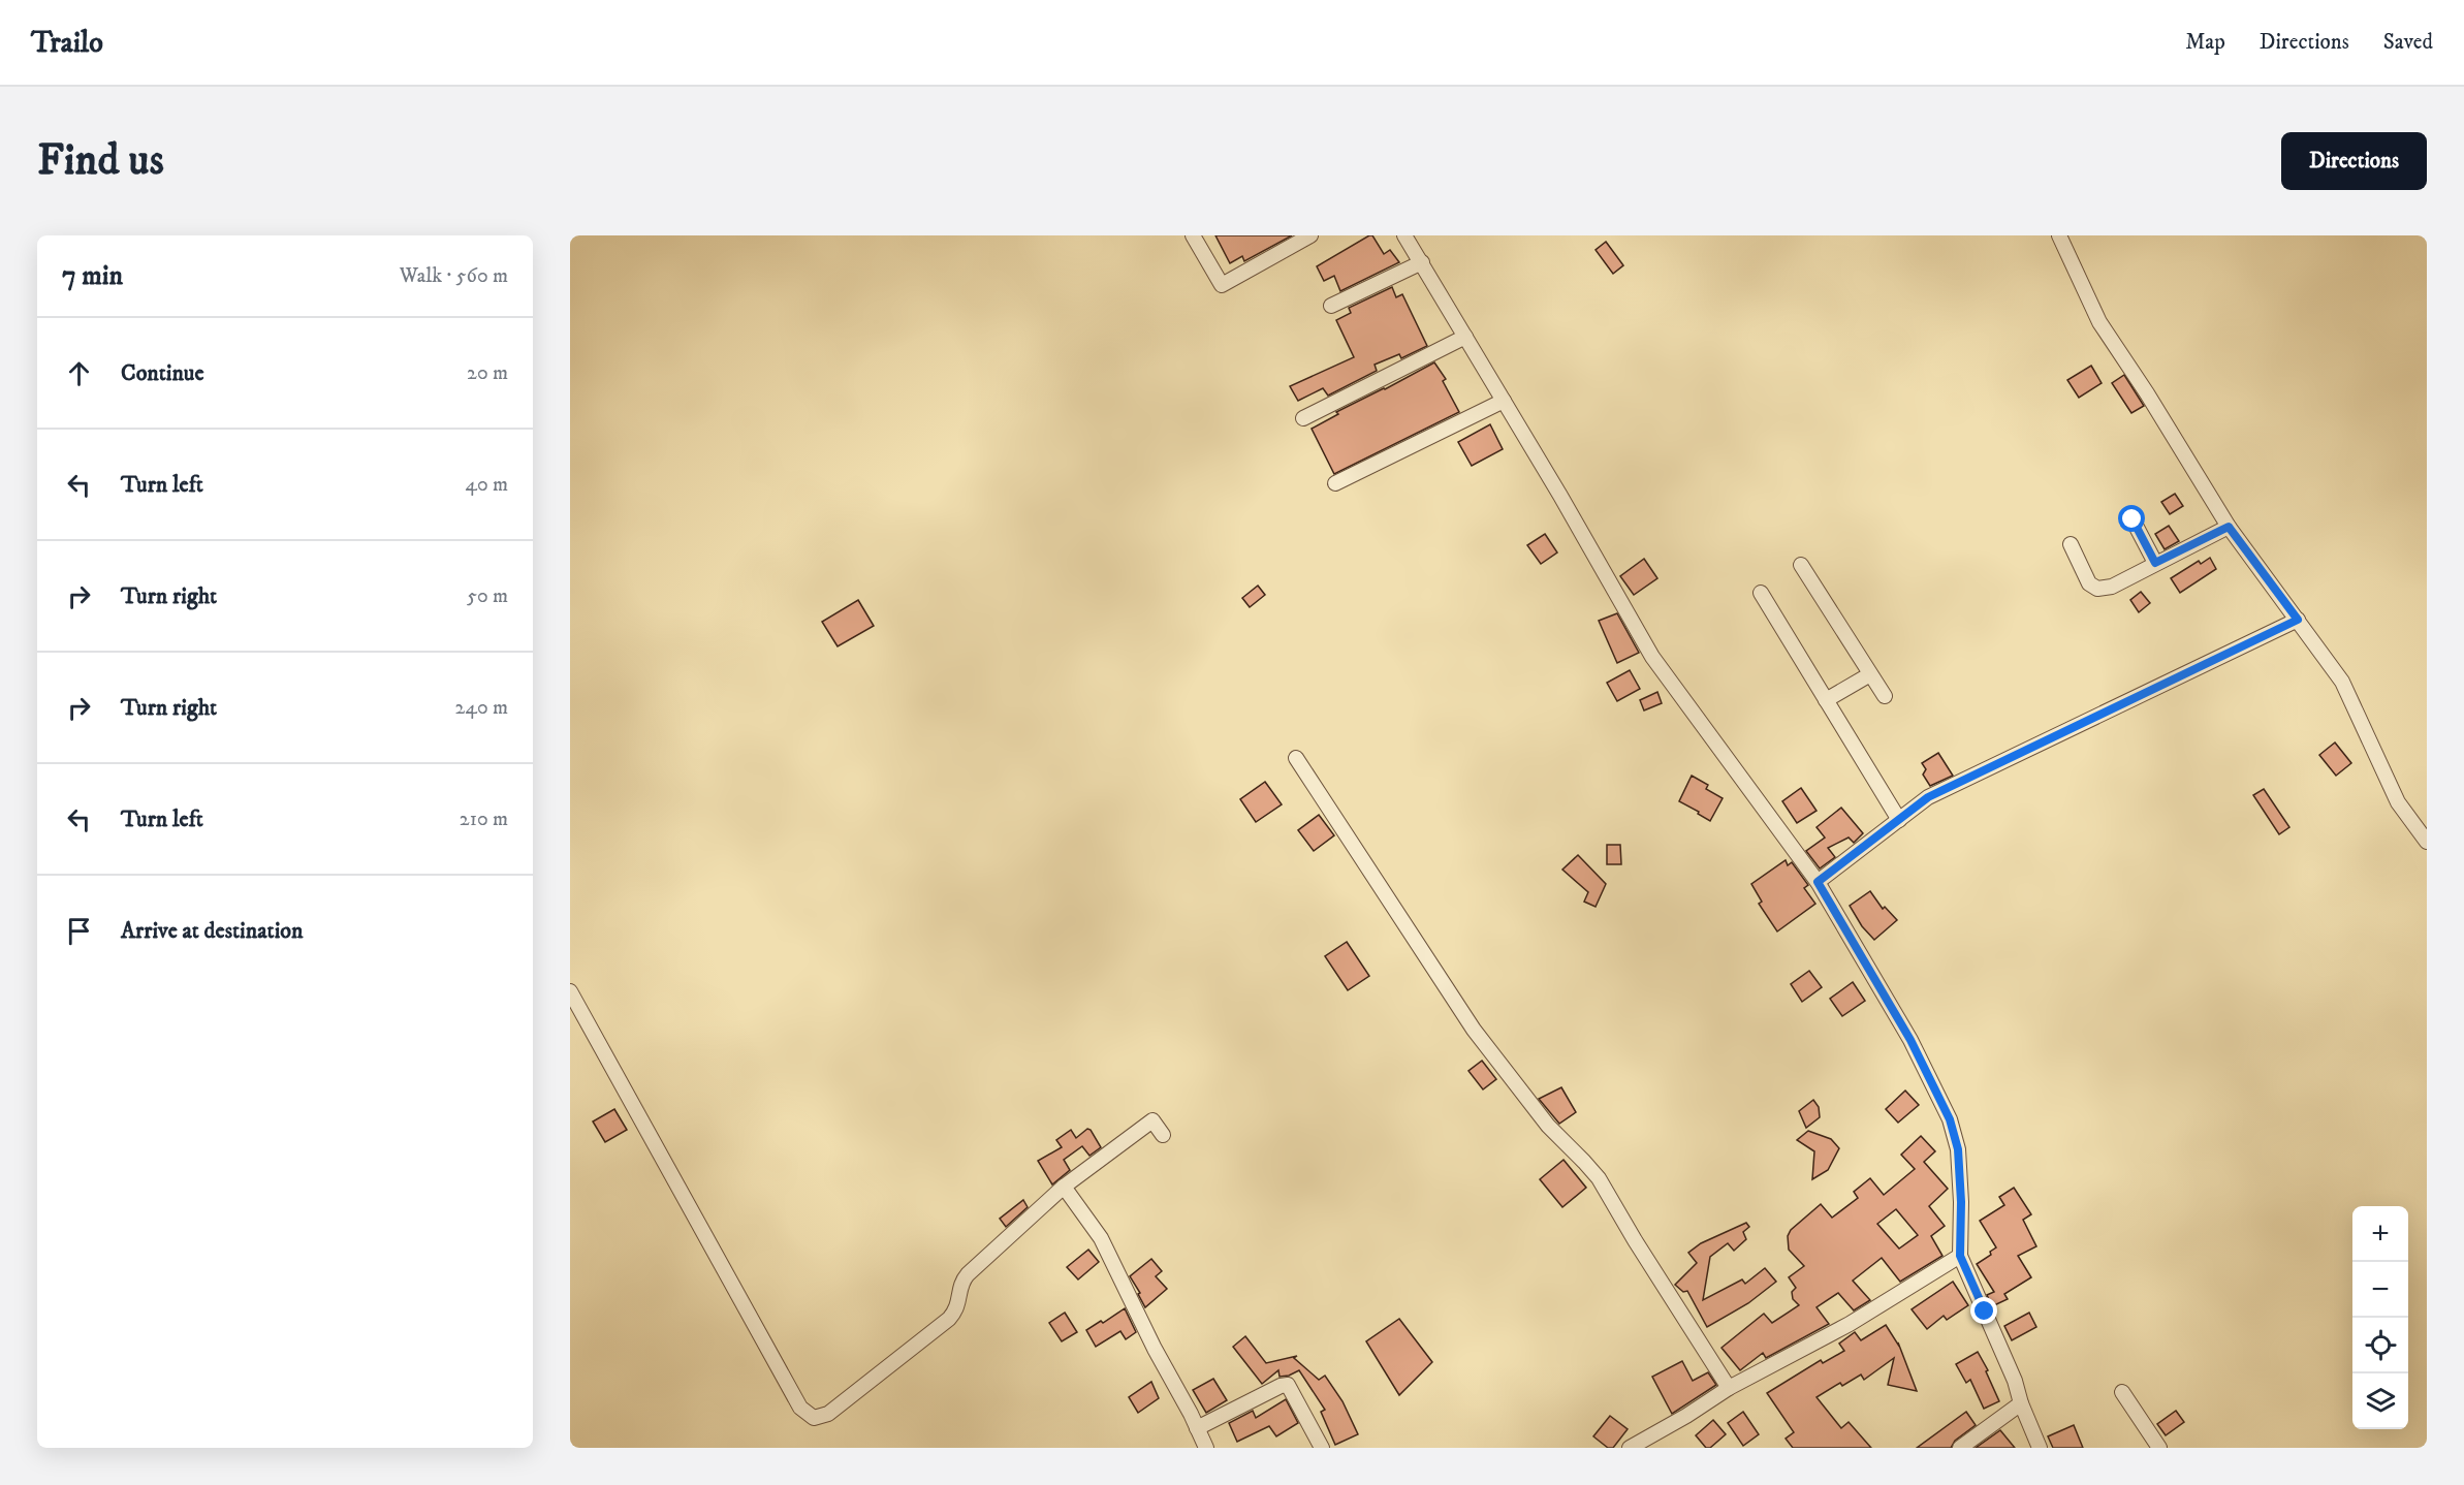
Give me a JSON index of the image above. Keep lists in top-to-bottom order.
{
  "page": {
    "header": "Trailo",
    "nav": ["Map", "Directions", "Saved"],
    "buttons": "Directions",
    "title": "Find us",
    "heading": ["7 min", "Walk · 560 m"],
    "list": [
      ["Continue", "20 m"],
      ["Turn left", "40 m"],
      ["Turn right", "50 m"],
      ["Turn right", "240 m"],
      ["Turn left", "210 m"],
      "Arrive at destination"
    ],
    "map_buttons": ["+", "−"]
  }
}
